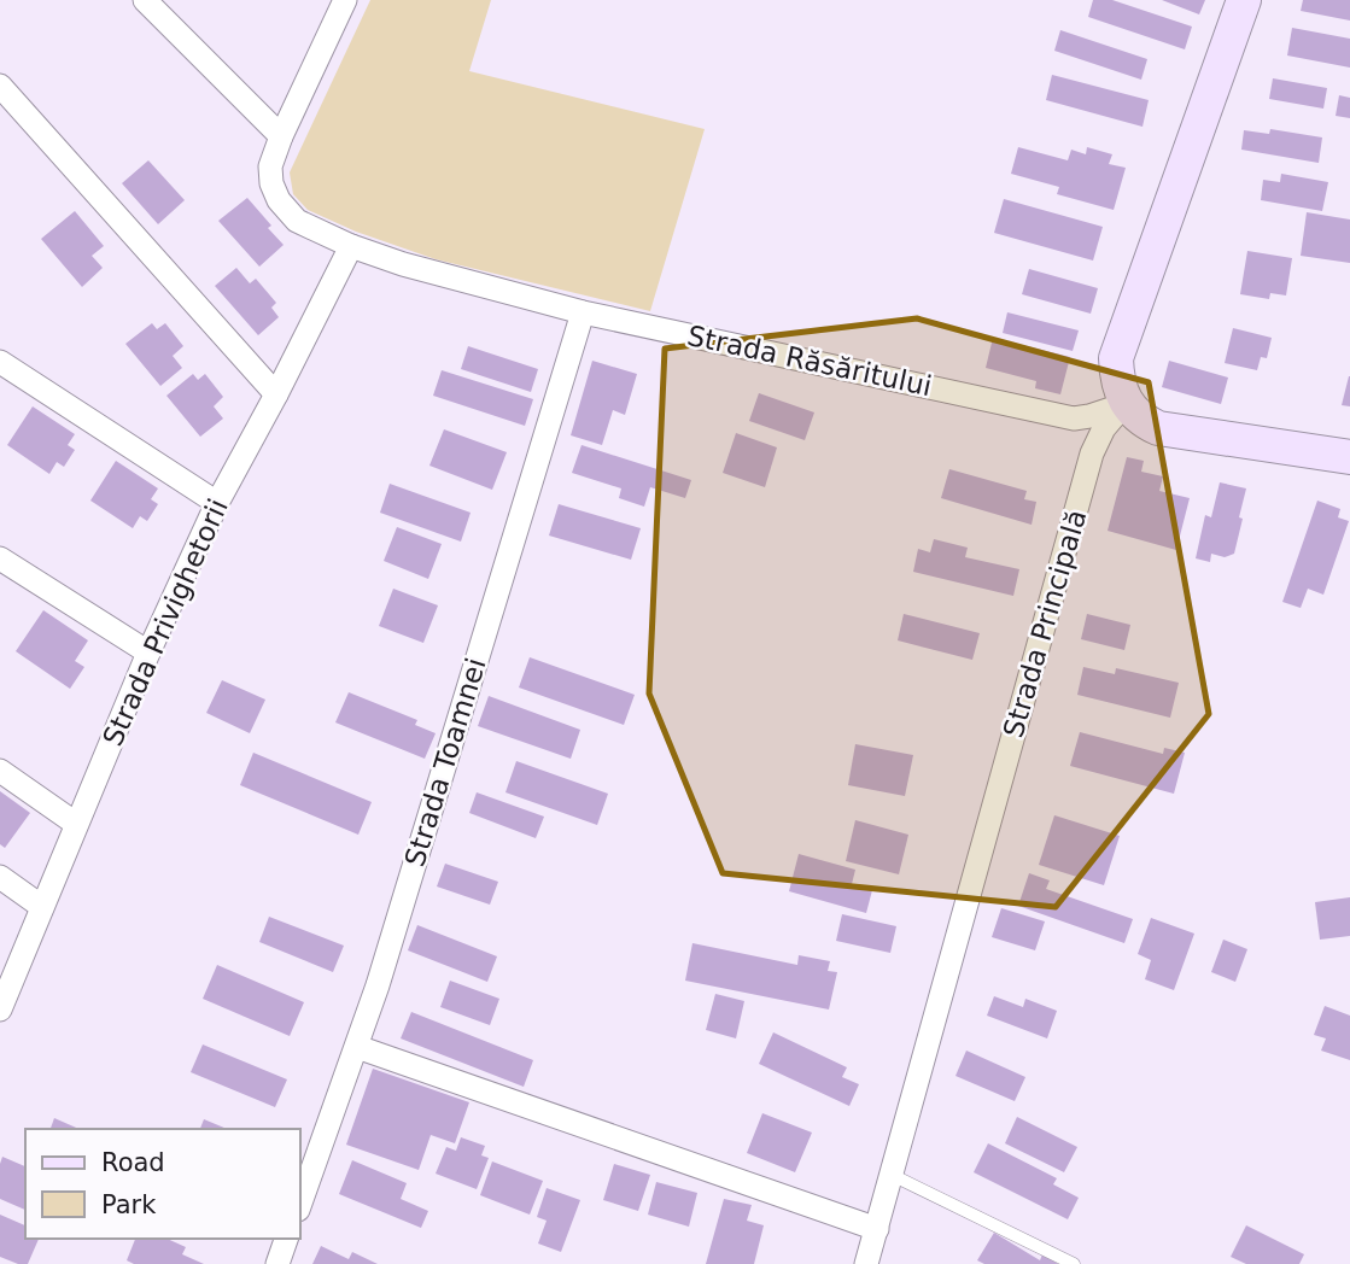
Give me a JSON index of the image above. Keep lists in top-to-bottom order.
{
  "streets": {
    "street": [
      "Strada Răsăritului",
      "Strada Privighetorii",
      "Strada Principală",
      "Strada Toamnei"
    ]
  },
  "crossings": [
    ["Strada Răsăritului", "Strada Privighetorii"],
    ["Strada Răsăritului", "Strada Principală"],
    ["Strada Răsăritului", "Strada Toamnei"]
  ],
  "legend": ["Road", "Park"]
}
